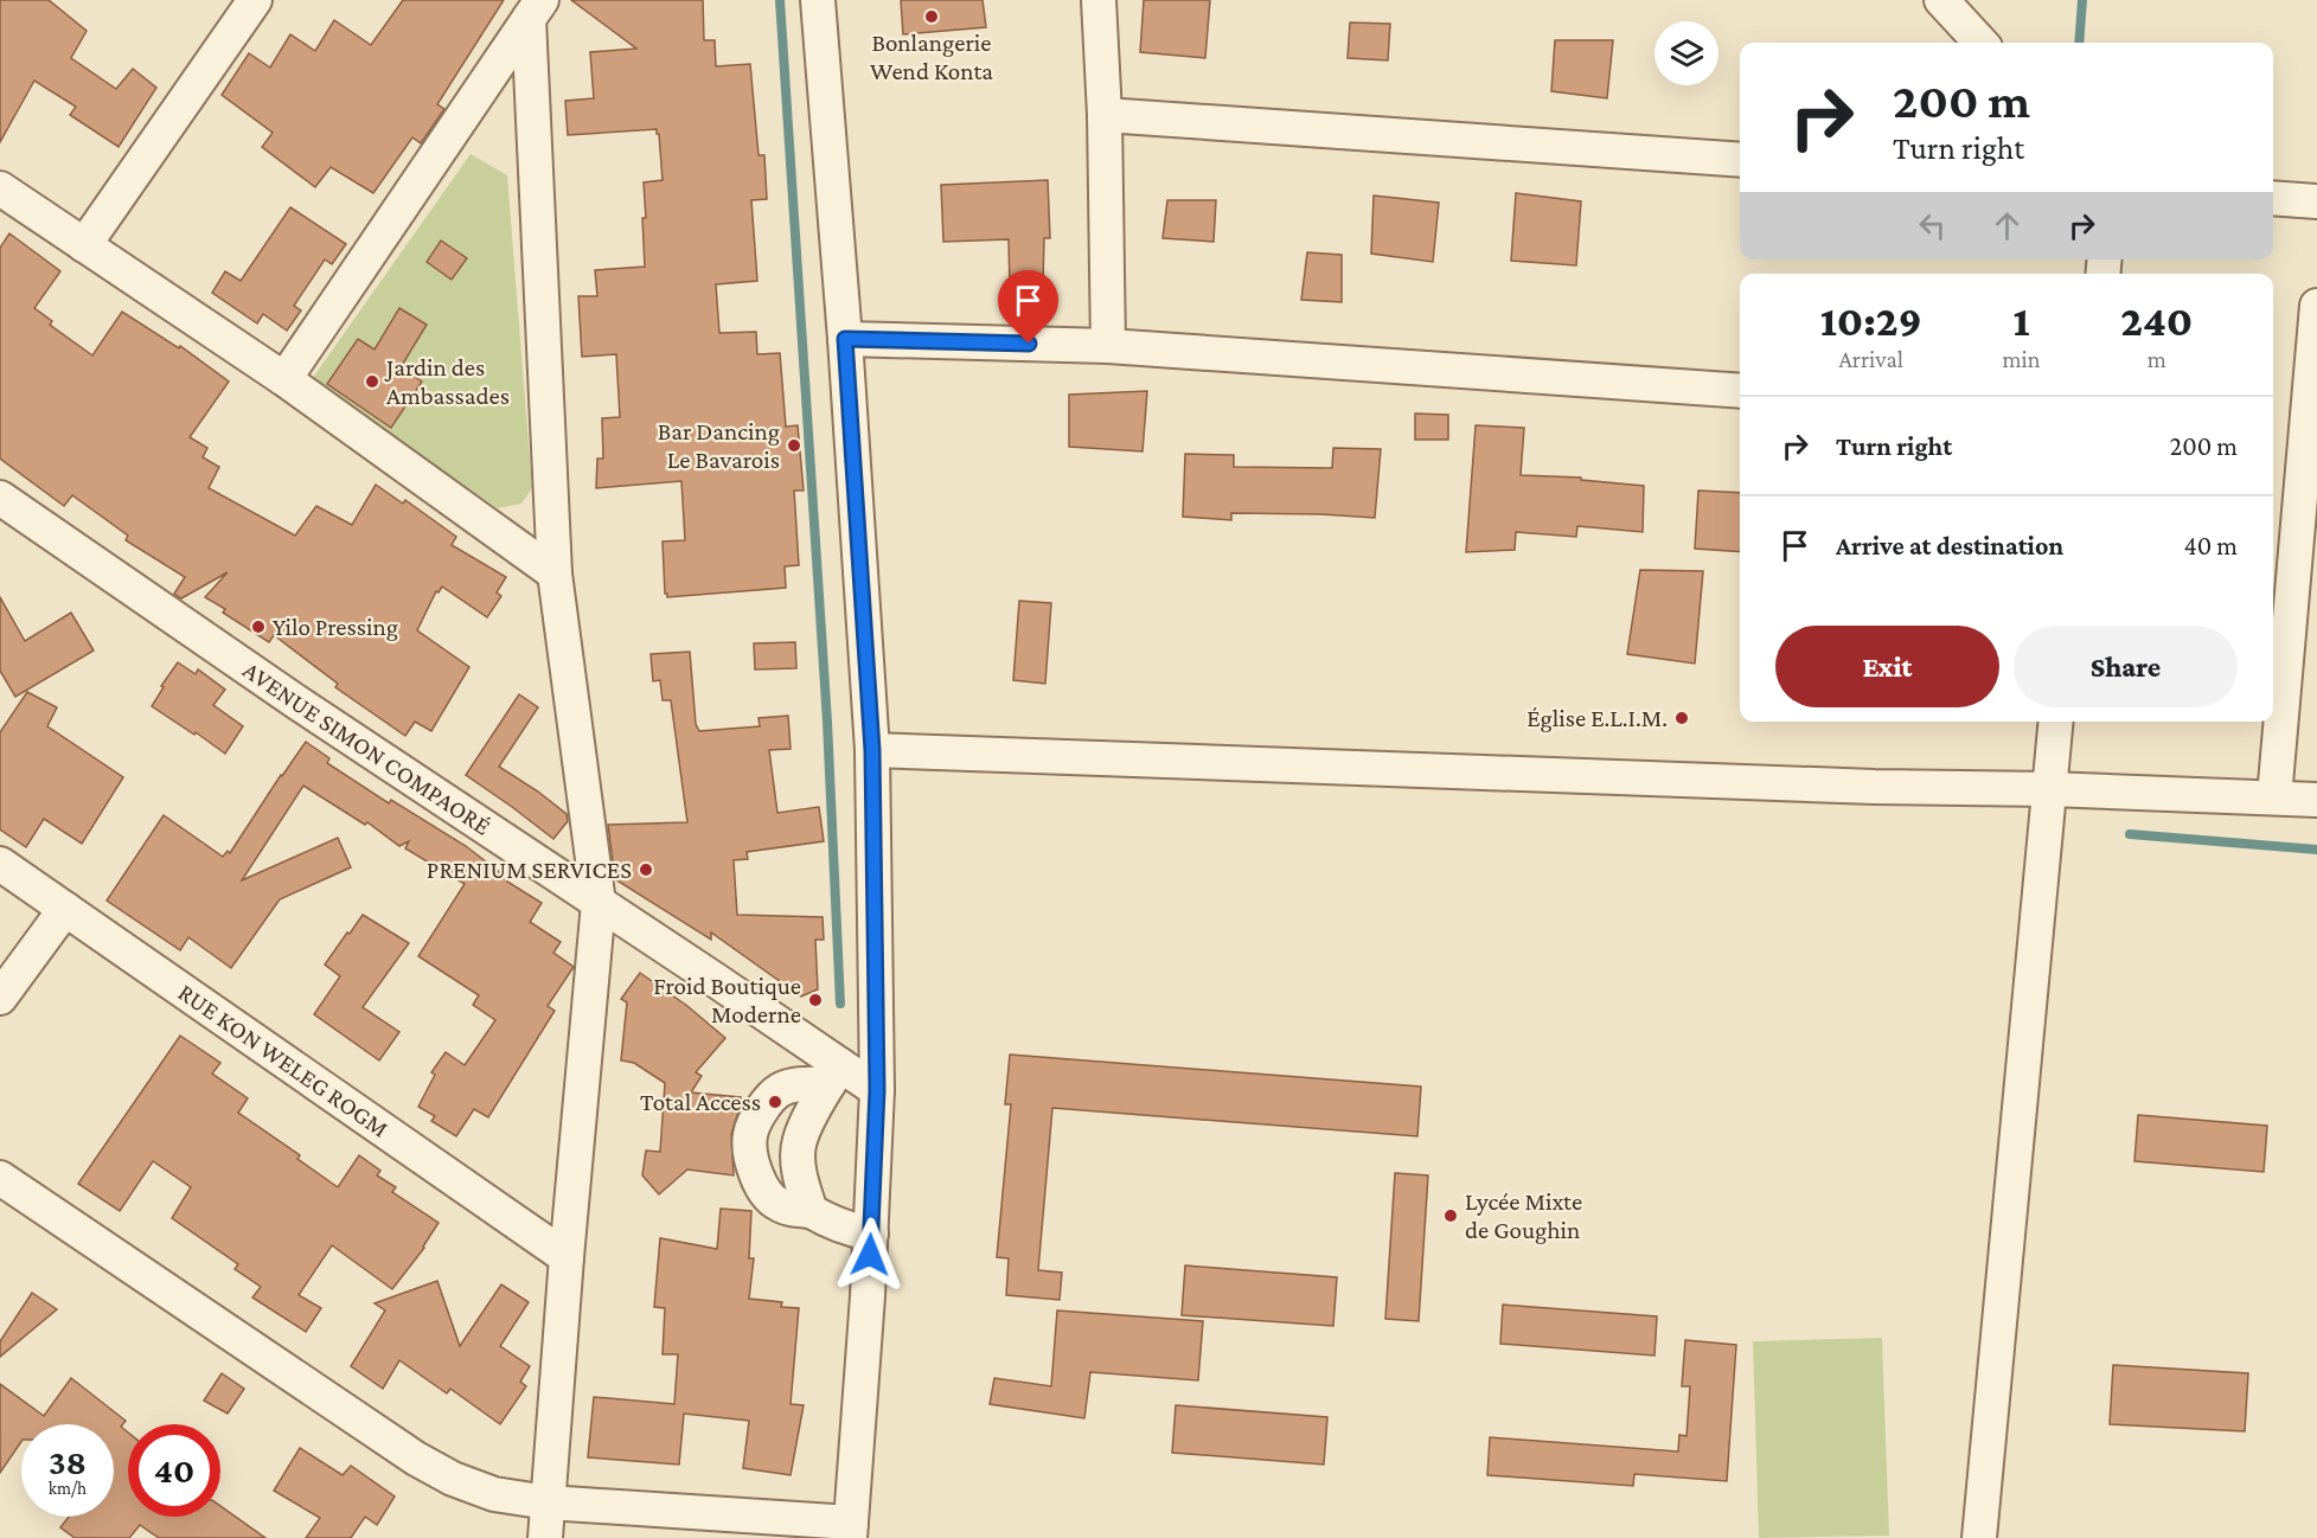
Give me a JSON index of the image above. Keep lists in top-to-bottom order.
{
  "streets": {
    "street": ["AVENUE SIMON COMPAORÉ", "RUE KON WELEG ROGM"]
  },
  "places": [
    "Bonlangerie Wend Konta",
    "Jardin des Ambassades",
    "Bar Dancing Le Bavarois",
    "Yilo Pressing",
    "Église E.L.I.M.",
    "PRENIUM SERVICES",
    "Froid Boutique Moderne",
    "Total Access",
    "Lycée Mixte de Goughin"
  ],
  "page": {
    "turn": ["200 m", "Turn right"],
    "eta": [
      "10:29",
      "Arrival",
      "1",
      "min",
      "240",
      "m"
    ],
    "list": [
      {
        "name": "Turn right",
        "value": "200 m"
      },
      {
        "name": "Arrive at destination",
        "value": "40 m"
      }
    ],
    "buttons": ["Exit", "Share"],
    "speed": "38 km/h",
    "limit": "40"
  }
}
